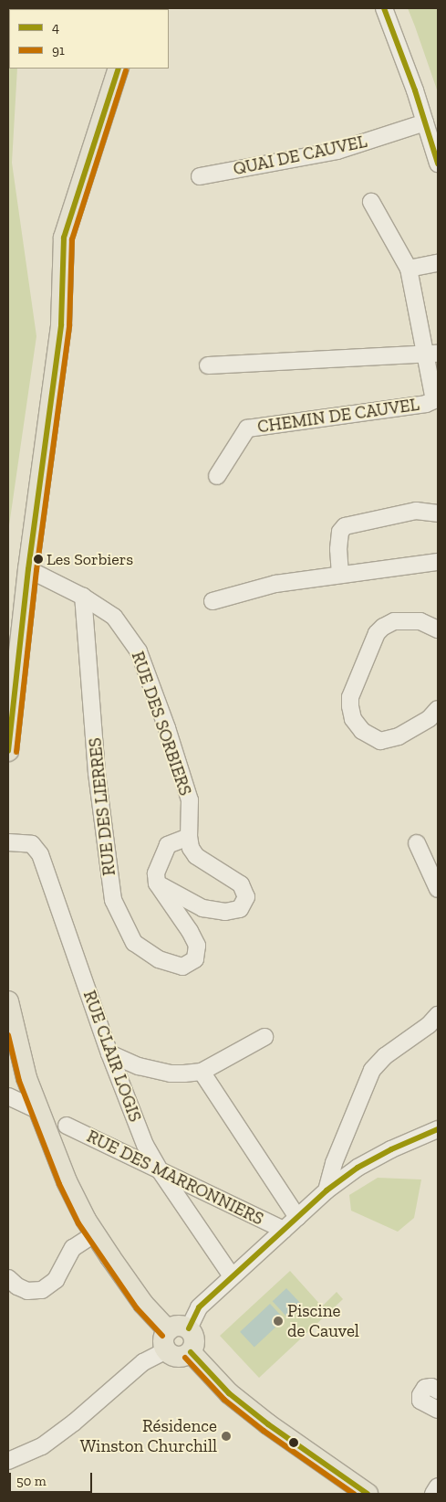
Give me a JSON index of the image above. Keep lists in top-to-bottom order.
{
  "streets": {
    "street": [
      "QUAI DE CAUVEL",
      "CHEMIN DE CAUVEL",
      "RUE DES SORBIERS",
      "RUE DES LIERRES",
      "RUE CLAIR LOGIS",
      "RUE DES MARRONNIERS"
    ]
  },
  "crossings": [
    ["RUE DES SORBIERS", "RUE DES LIERRES"],
    ["RUE CLAIR LOGIS", "RUE DES MARRONNIERS"]
  ],
  "places": ["Les Sorbiers", "Piscine de Cauvel", "Résidence Winston Churchill"],
  "lines": ["transit line 4", "transit line 91"],
  "legend": ["4", "91"],
  "scale_bar": "50 m"
}
